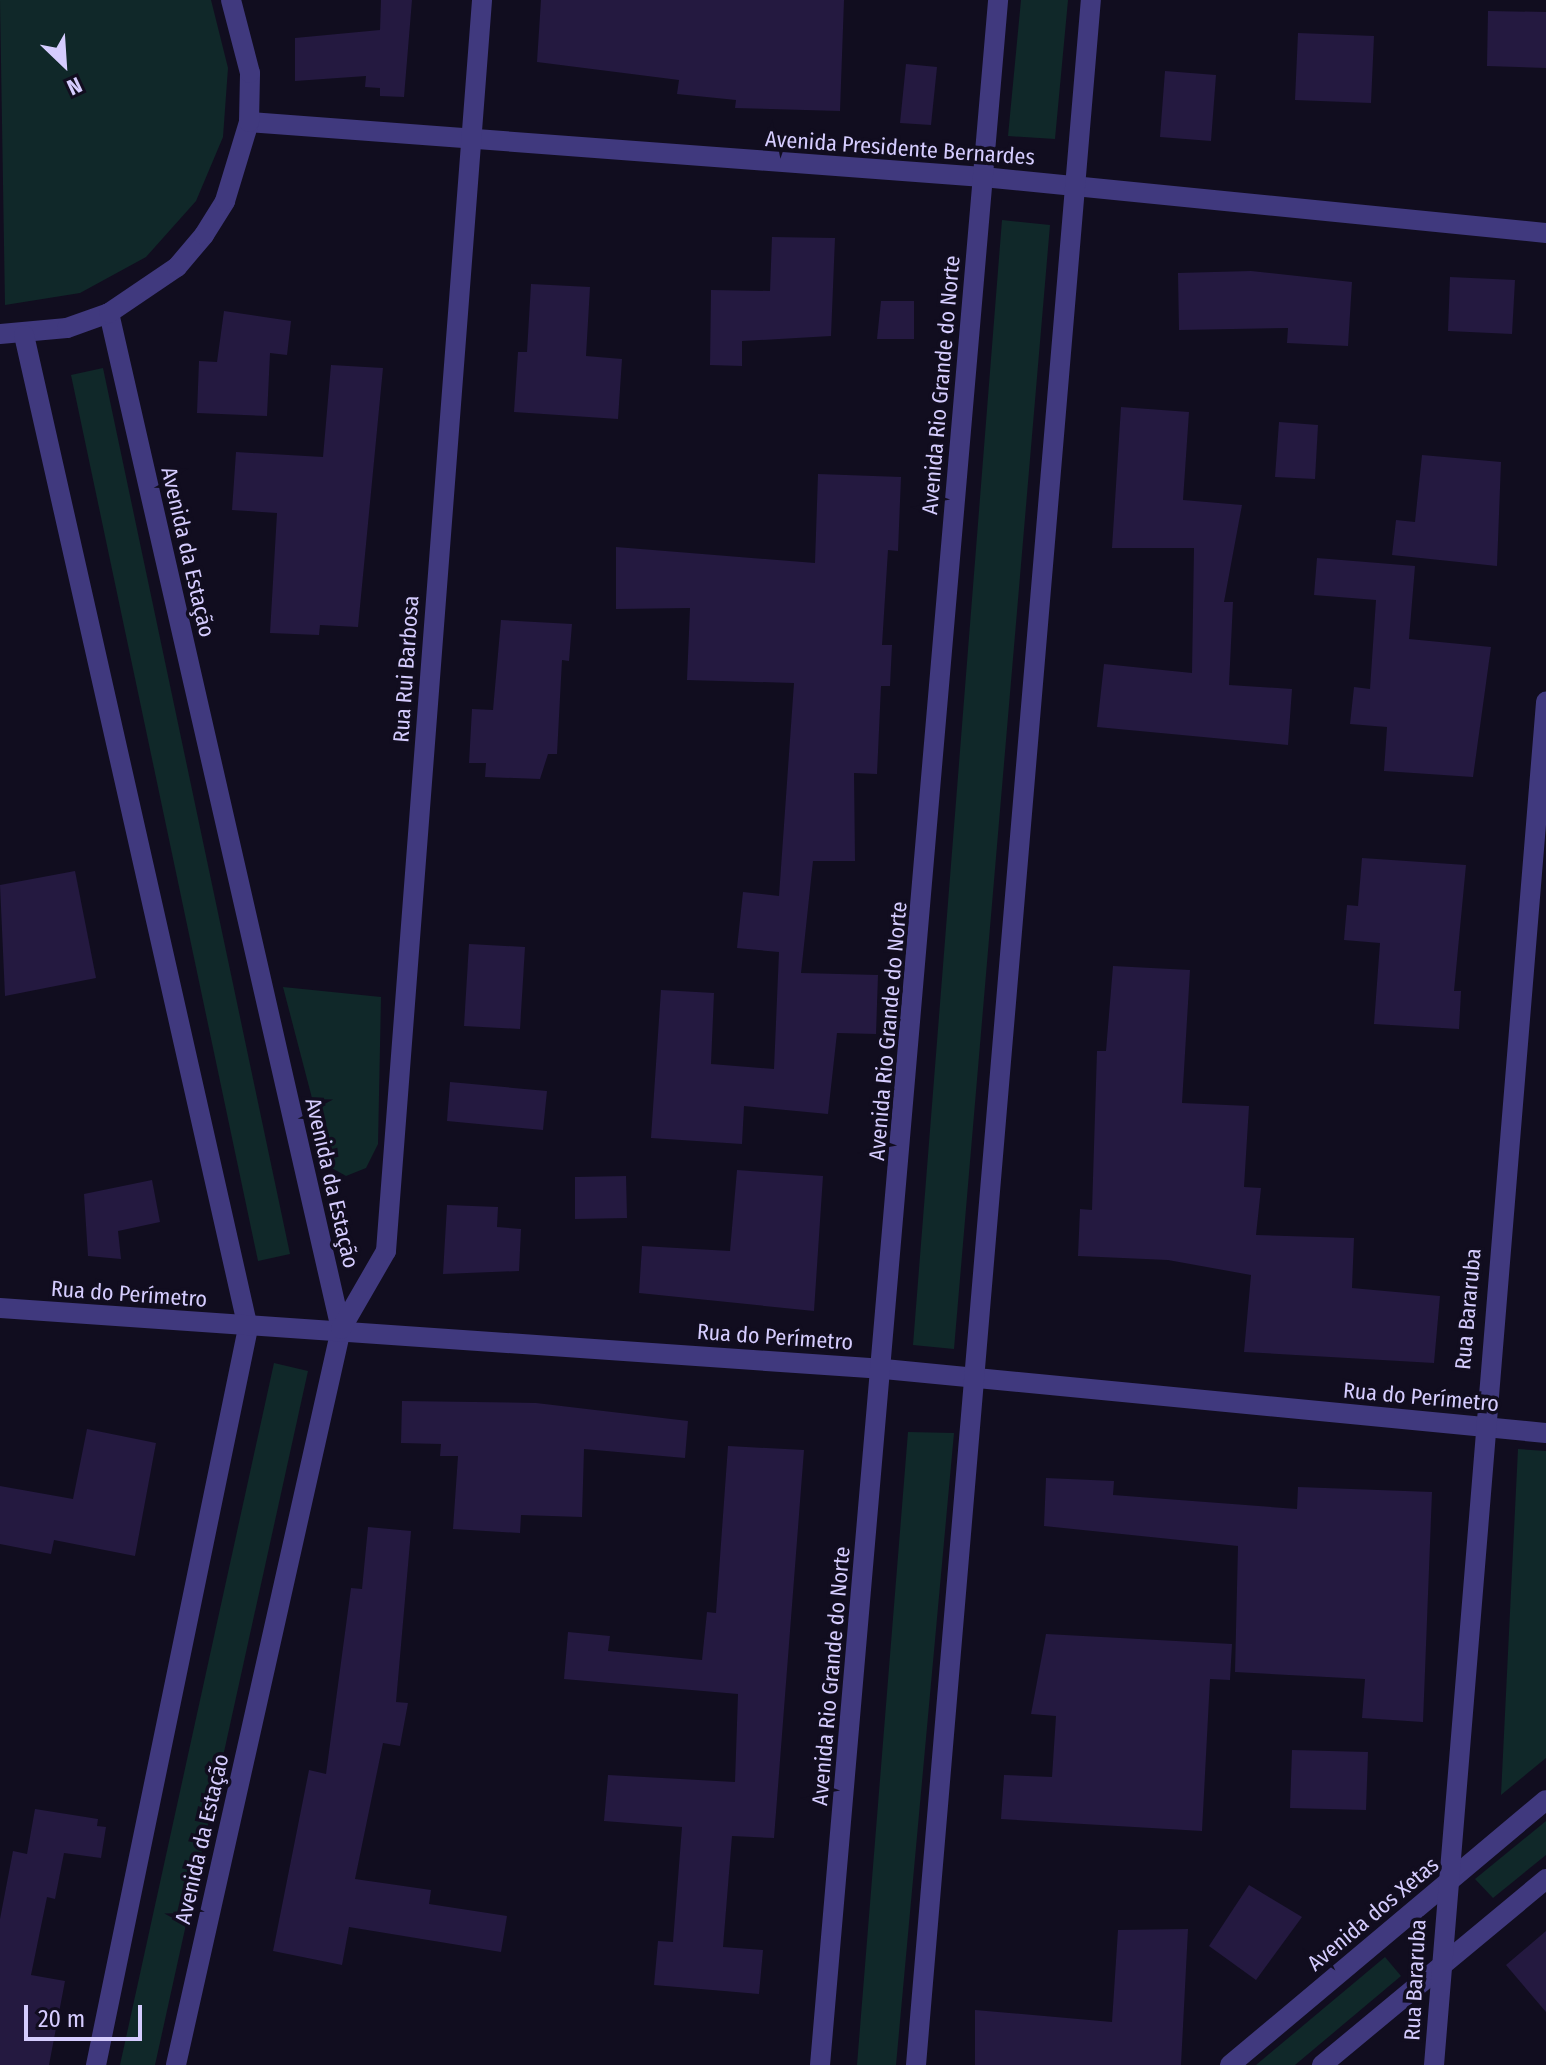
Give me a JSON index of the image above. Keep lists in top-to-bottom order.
{
  "streets": {
    "street": [
      "Avenida Presidente Bernardes",
      "Avenida Rio Grande do Norte",
      "Avenida da Estação",
      "Rua Rui Barbosa",
      "Rua do Perímetro",
      "Rua Bararuba",
      "Avenida dos Xetas"
    ]
  },
  "crossings": [
    ["Avenida Presidente Bernardes", "Avenida Rio Grande do Norte"],
    ["Avenida Presidente Bernardes", "Rua Rui Barbosa"],
    ["Avenida Rio Grande do Norte", "Rua do Perímetro"],
    ["Avenida da Estação", "Rua Rui Barbosa"],
    ["Avenida da Estação", "Rua do Perímetro"],
    ["Rua Rui Barbosa", "Rua do Perímetro"],
    ["Rua do Perímetro", "Rua Bararuba"],
    ["Rua Bararuba", "Avenida dos Xetas"]
  ],
  "scale_bar": "20 m",
  "north": "bottom right"
}
